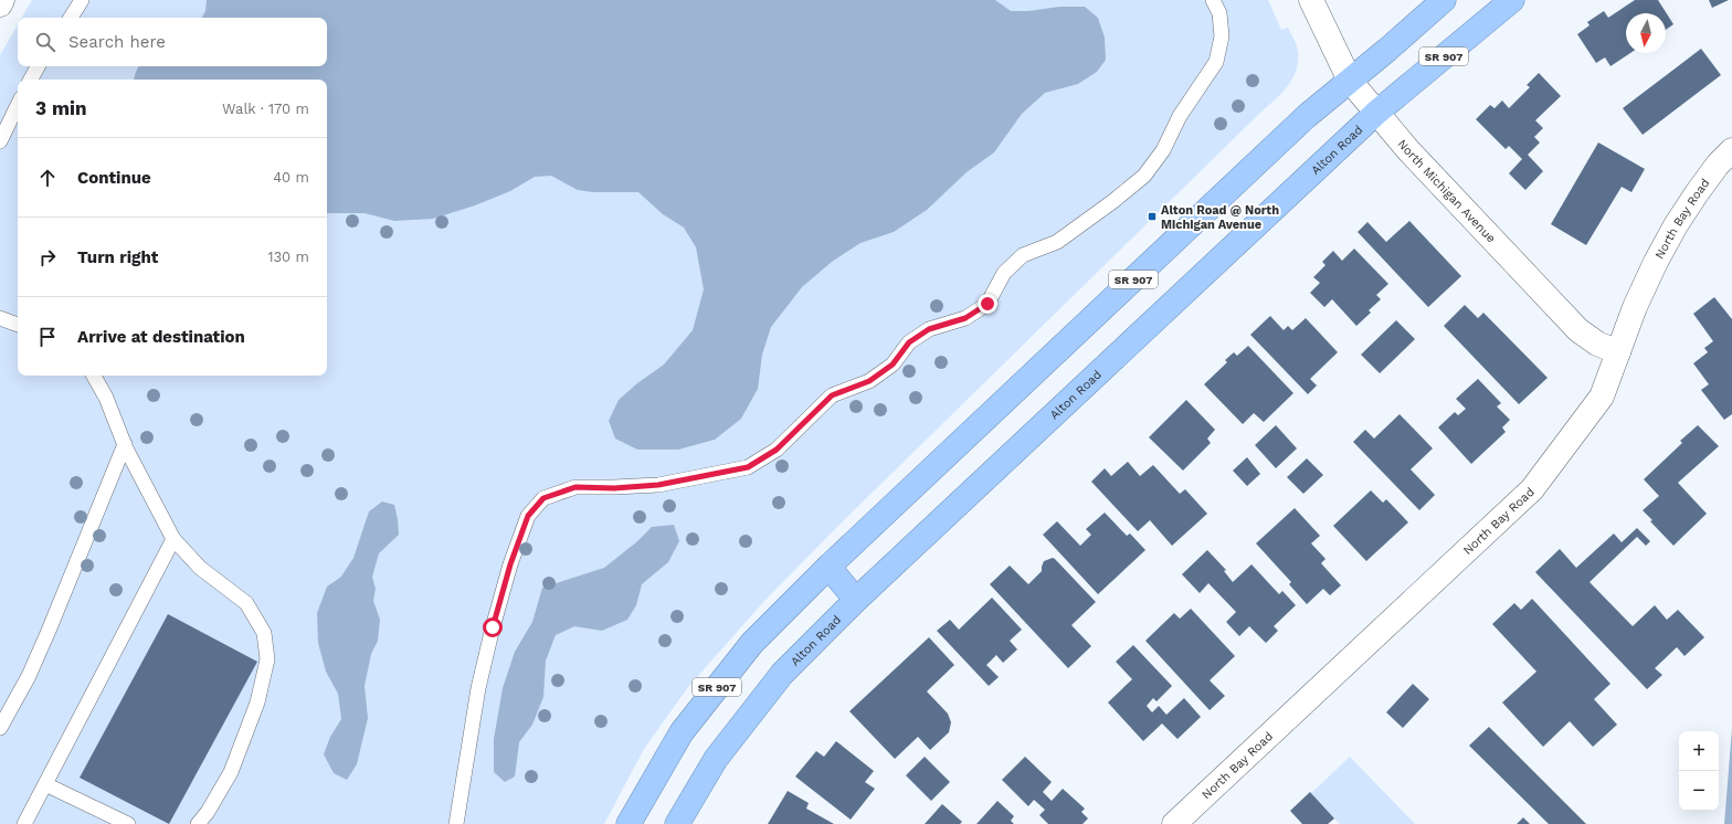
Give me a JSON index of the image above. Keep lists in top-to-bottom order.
{
  "streets": {
    "highway": ["SR 907", "Alton Road"],
    "street": ["North Michigan Avenue", "North Bay Road"]
  },
  "crossings": [
    ["SR 907", "North Michigan Avenue"],
    ["Alton Road", "North Michigan Avenue"],
    ["North Michigan Avenue", "North Bay Road"]
  ],
  "places": {
    "transit": ["Alton Road @ North Michigan Avenue"]
  },
  "north": "bottom",
  "page": {
    "search": "Search here",
    "heading": ["3 min", "Walk · 170 m"],
    "list": [
      ["Continue", "40 m"],
      ["Turn right", "130 m"],
      "Arrive at destination"
    ],
    "map_buttons": ["+", "−"]
  }
}
